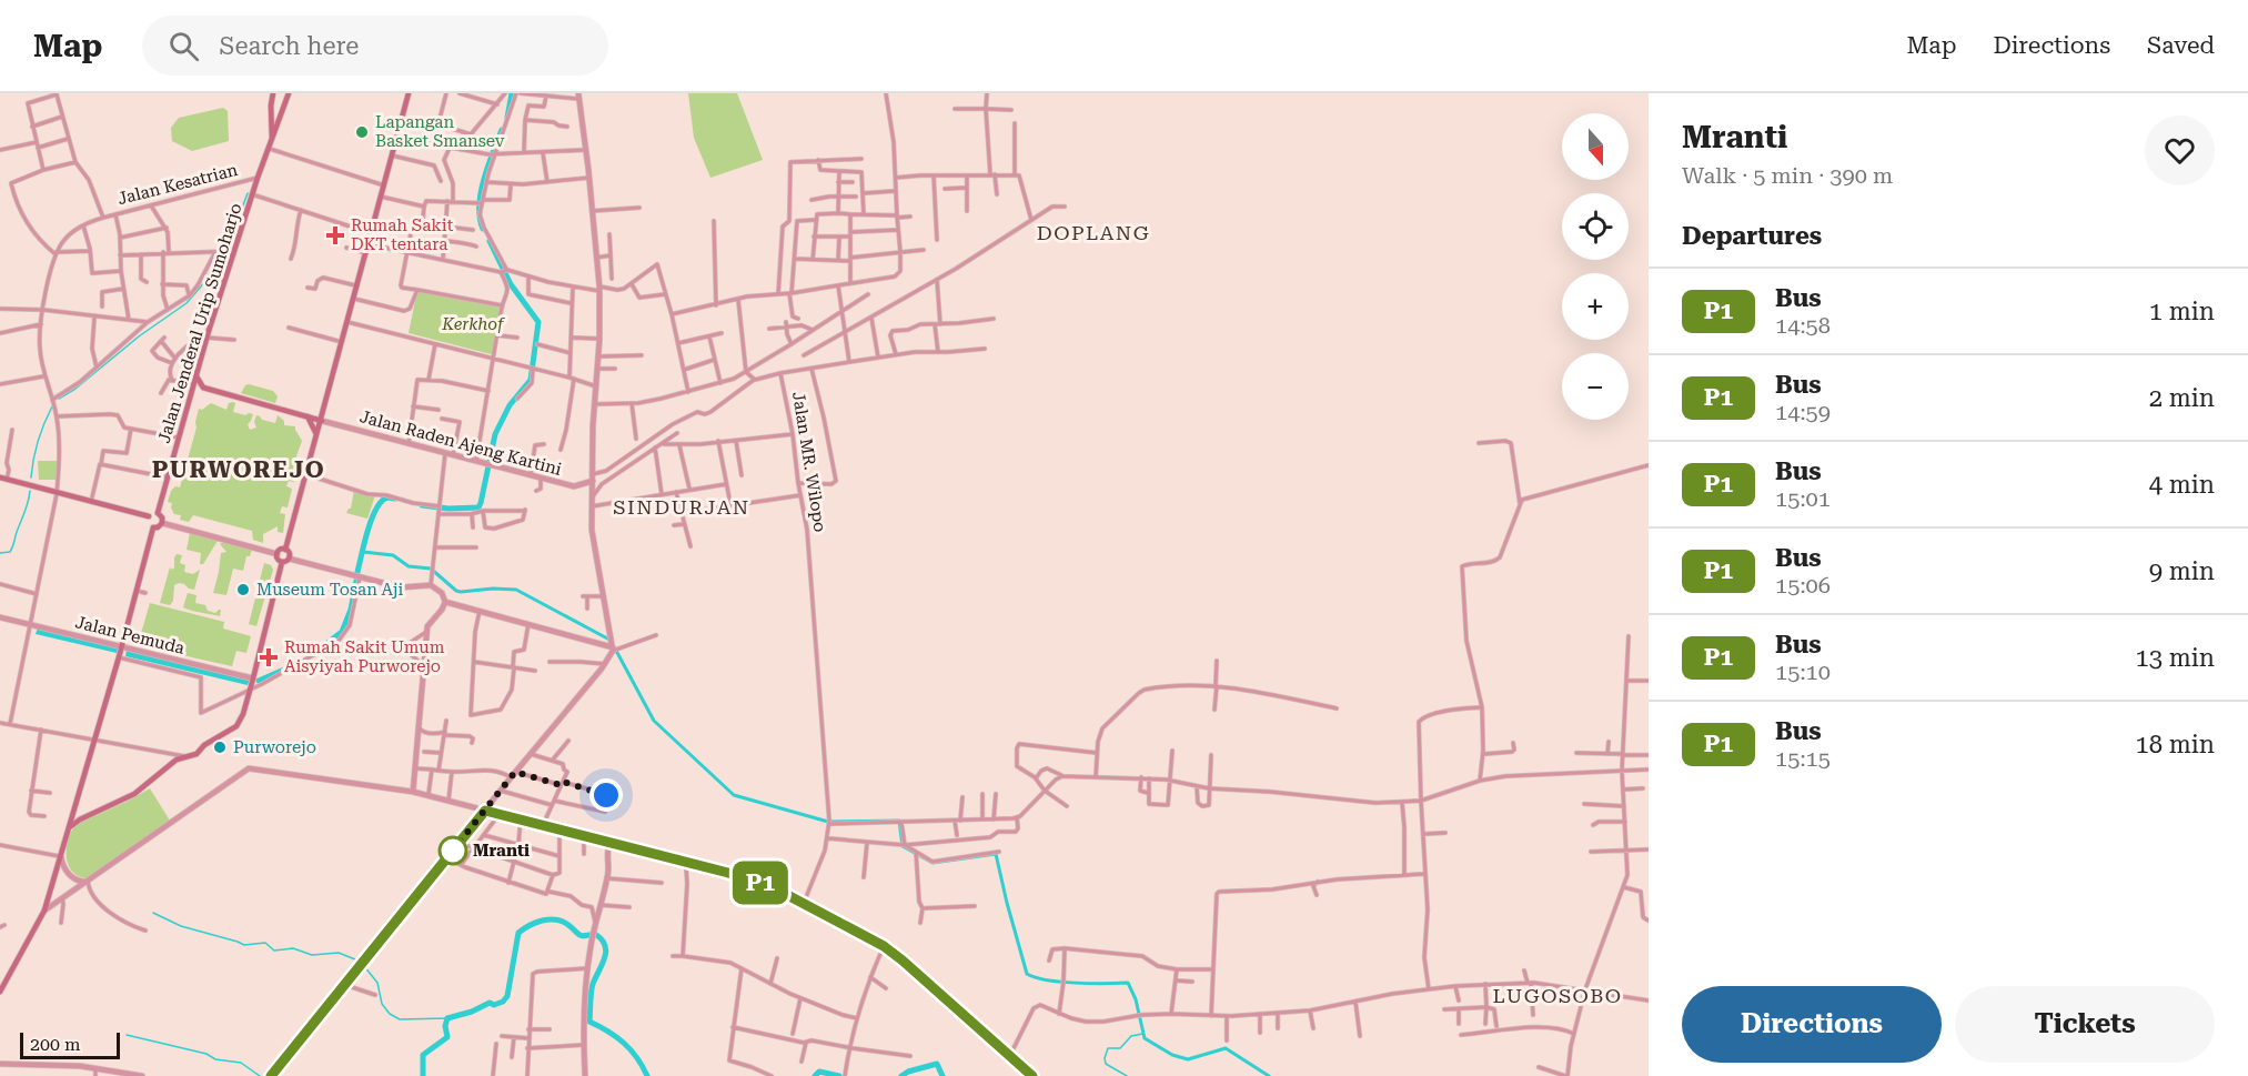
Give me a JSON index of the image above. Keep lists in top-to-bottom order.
{
  "streets": {
    "main road": ["Jalan Jenderal Urip Sumoharjo"],
    "street": [
      "Jalan Kesatrian",
      "Jalan Raden Ajeng Kartini",
      "Jalan MR. Wilopo",
      "Jalan Pemuda"
    ]
  },
  "crossings": [
    ["Jalan Kesatrian", "Jalan Jenderal Urip Sumoharjo"]
  ],
  "districts": [
    "DOPLANG",
    "PURWOREJO",
    "SINDURJAN",
    "LUGOSOBO"
  ],
  "parks": ["Kerkhof"],
  "places": {
    "other": [
      "Lapangan Basket Smansev",
      "Museum Tosan Aji",
      "Purworejo",
      "Mranti"
    ],
    "health": ["Rumah Sakit DKT tentara", "Rumah Sakit Umum Aisyiyah Purworejo"]
  },
  "lines": ["bus line P1"],
  "scale_bar": "200 m",
  "north": "bottom",
  "page": {
    "header": "Map",
    "search": "Search here",
    "nav": ["Map", "Directions", "Saved"],
    "on_map": "P1",
    "heading": [
      ["Mranti", "Walk · 5 min · 390 m"],
      "Departures"
    ],
    "map_buttons": ["+", "−"],
    "list": [
      {
        "mark": "P1",
        "name": "Bus",
        "note": "14:58",
        "value": "1 min"
      },
      {
        "mark": "P1",
        "name": "Bus",
        "note": "14:59",
        "value": "2 min"
      },
      {
        "mark": "P1",
        "name": "Bus",
        "note": "15:01",
        "value": "4 min"
      },
      {
        "mark": "P1",
        "name": "Bus",
        "note": "15:06",
        "value": "9 min"
      },
      {
        "mark": "P1",
        "name": "Bus",
        "note": "15:10",
        "value": "13 min"
      },
      {
        "mark": "P1",
        "name": "Bus",
        "note": "15:15",
        "value": "18 min"
      }
    ],
    "buttons": ["Directions", "Tickets"],
    "scale": "200 m"
  }
}
